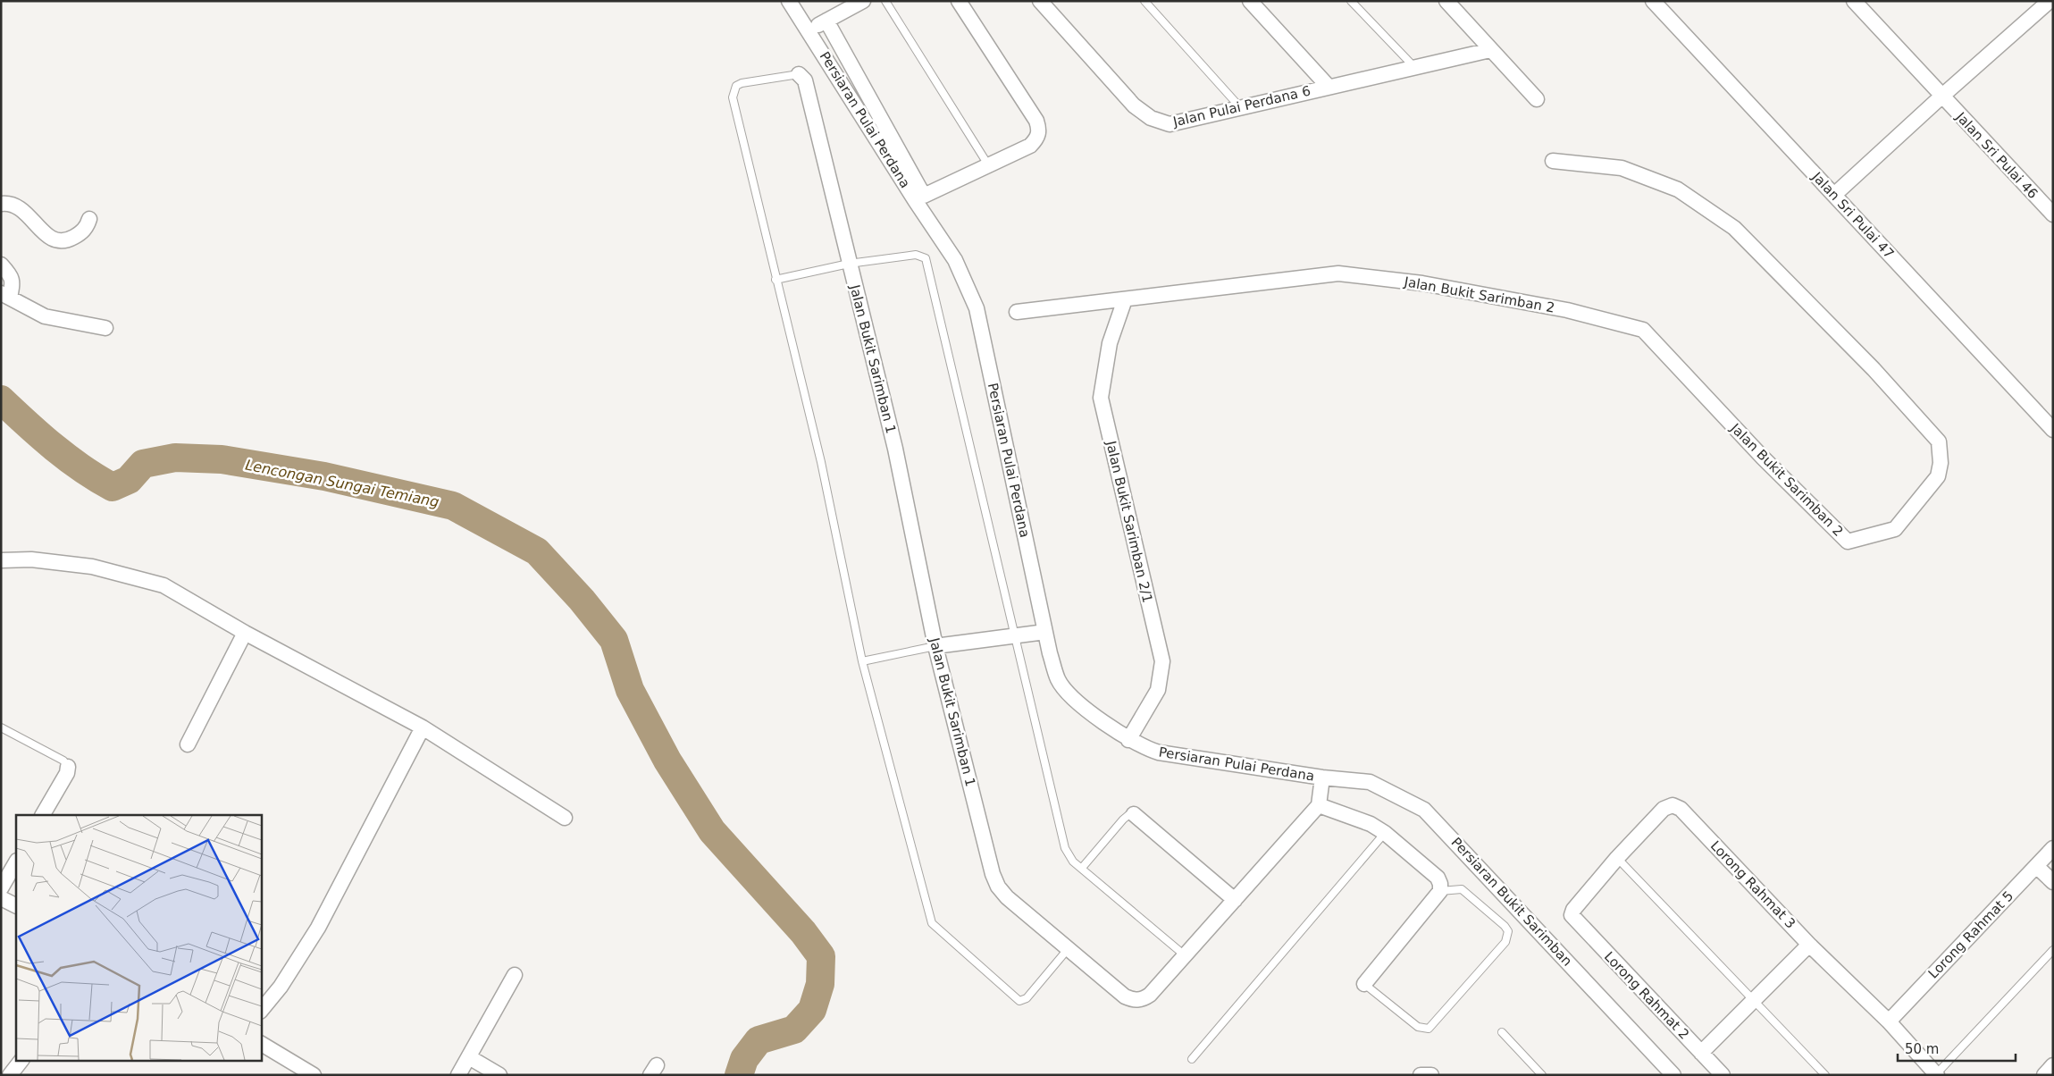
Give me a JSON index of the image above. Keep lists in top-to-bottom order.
{
  "streets": {
    "street": [
      "Jalan Pulai Perdana 6",
      "Persiaran Pulai Perdana",
      "Jalan Sri Pulai 46",
      "Jalan Sri Pulai 47",
      "Jalan Bukit Sarimban 2",
      "Jalan Bukit Sarimban 1",
      "Jalan Bukit Sarimban 2/1",
      "Lorong Rahmat 3",
      "Persiaran Bukit Sarimban",
      "Lorong Rahmat 5",
      "Lorong Rahmat 2"
    ]
  },
  "crossings": [
    ["Persiaran Pulai Perdana", "Jalan Bukit Sarimban 2/1"],
    ["Persiaran Pulai Perdana", "Persiaran Bukit Sarimban"],
    ["Jalan Bukit Sarimban 2", "Jalan Bukit Sarimban 2/1"],
    ["Lorong Rahmat 3", "Lorong Rahmat 5"],
    ["Lorong Rahmat 3", "Lorong Rahmat 2"]
  ],
  "water": ["Lencongan Sungai Temiang"],
  "scale_bar": "50 m"
}
